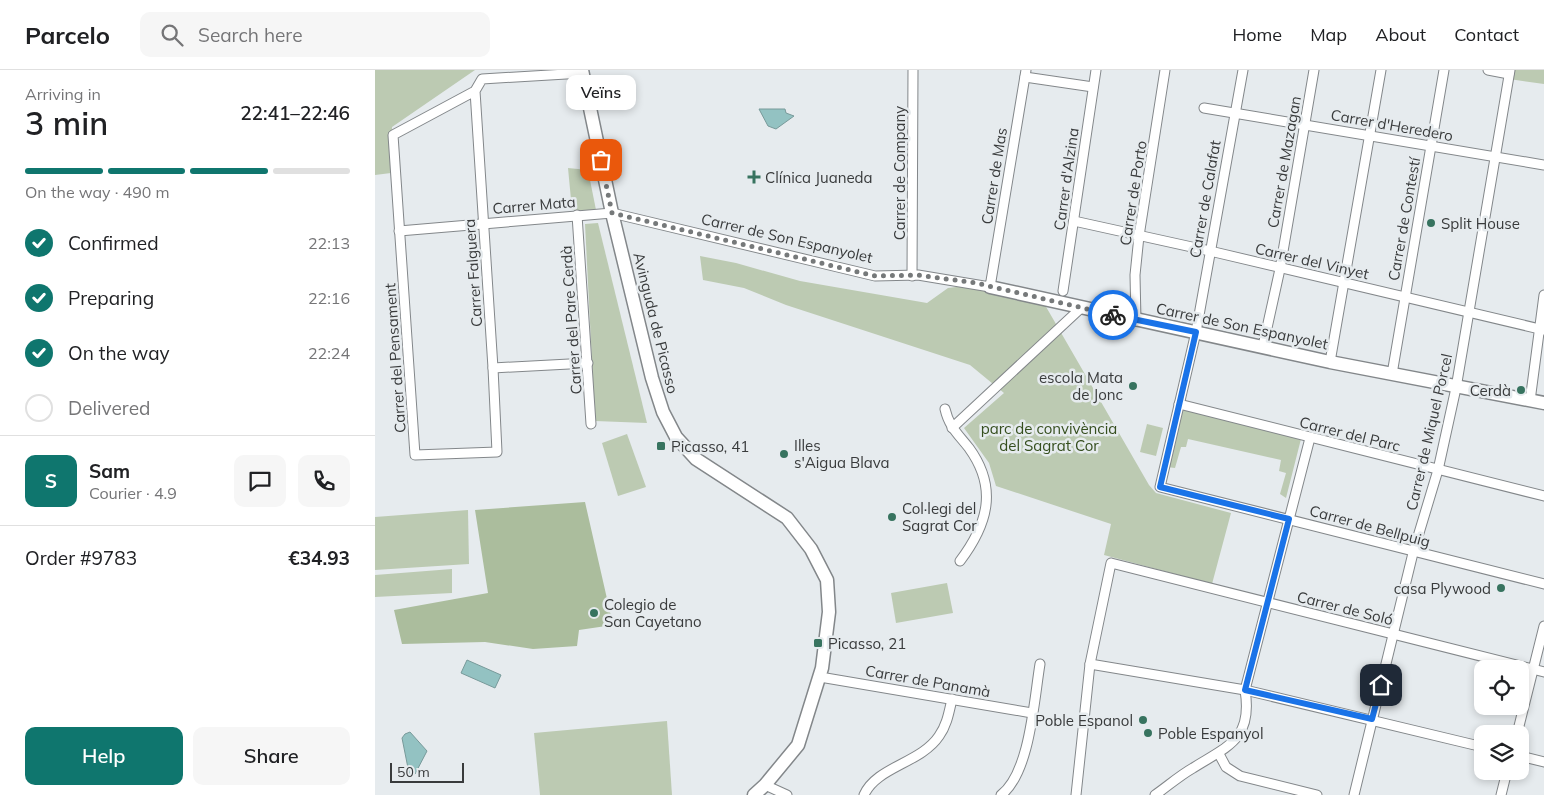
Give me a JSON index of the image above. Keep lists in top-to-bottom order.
{
  "streets": {
    "street": [
      "Carrer d'Heredero",
      "Carrer de Mazagan",
      "Carrer de Company",
      "Carrer de Mas",
      "Carrer d'Alzina",
      "Carrer de Porto",
      "Carrer de Calafat",
      "Carrer Mata",
      "Carrer de Contestí",
      "Carrer de Son Espanyolet",
      "Carrer del Vinyet",
      "Carrer Falguera",
      "Carrer del Pare Cerdà",
      "Avinguda de Picasso",
      "Carrer del Pensament",
      "Carrer de Miquel Porcel",
      "Carrer del Parc",
      "Carrer de Bellpuig",
      "Carrer de Soló",
      "Carrer de Panamà"
    ]
  },
  "crossings": [
    ["Carrer d'Heredero", "Carrer de Mazagan"],
    ["Carrer d'Heredero", "Carrer de Calafat"],
    ["Carrer d'Heredero", "Carrer de Contestí"],
    ["Carrer d'Heredero", "Carrer de Miquel Porcel"],
    ["Carrer de Mazagan", "Carrer de Son Espanyolet"],
    ["Carrer de Mazagan", "Carrer del Vinyet"],
    ["Carrer de Company", "Carrer de Son Espanyolet"],
    ["Carrer de Mas", "Carrer de Son Espanyolet"],
    ["Carrer d'Alzina", "Carrer del Vinyet"],
    ["Carrer de Porto", "Carrer de Son Espanyolet"],
    ["Carrer de Porto", "Carrer del Vinyet"],
    ["Carrer de Calafat", "Carrer de Son Espanyolet"],
    ["Carrer de Calafat", "Carrer del Vinyet"],
    ["Carrer de Calafat", "Carrer del Parc"],
    ["Carrer de Calafat", "Carrer de Bellpuig"],
    ["Carrer Mata", "Carrer de Son Espanyolet"],
    ["Carrer Mata", "Carrer Falguera"],
    ["Carrer Mata", "Carrer del Pare Cerdà"],
    ["Carrer Mata", "Avinguda de Picasso"],
    ["Carrer Mata", "Carrer del Pensament"],
    ["Carrer de Contestí", "Carrer de Son Espanyolet"],
    ["Carrer de Contestí", "Carrer del Vinyet"],
    ["Carrer de Son Espanyolet", "Avinguda de Picasso"],
    ["Carrer de Son Espanyolet", "Carrer de Miquel Porcel"],
    ["Carrer del Vinyet", "Carrer de Miquel Porcel"],
    ["Carrer Falguera", "Carrer del Pensament"],
    ["Avinguda de Picasso", "Carrer del Pensament"],
    ["Avinguda de Picasso", "Carrer de Panamà"],
    ["Carrer de Miquel Porcel", "Carrer del Parc"],
    ["Carrer de Miquel Porcel", "Carrer de Bellpuig"],
    ["Carrer de Miquel Porcel", "Carrer de Soló"]
  ],
  "parks": ["parc de convivència del Sagrat Cor"],
  "places": {
    "other": [
      "Veïns",
      "Split House",
      "escola Mata de Jonc",
      "Cerdà",
      "Illes s'Aigua Blava",
      "Col·legi del Sagrat Cor",
      "casa Plywood",
      "Colegio de San Cayetano",
      "Poble Espanol",
      "Poble Espanyol"
    ],
    "health": ["Clínica Juaneda"],
    "transit": ["Picasso, 41", "Picasso, 21"]
  },
  "scale_bar": "50 m",
  "page": {
    "header": "Parcelo",
    "search": "Search here",
    "nav": [
      "Home",
      "Map",
      "About",
      "Contact"
    ],
    "heading": ["3 min", "Arriving in", "22:41–22:46"],
    "panel": [
      "Sam",
      "Courier · 4.9",
      "Order #9783",
      "€34.93"
    ],
    "bubble": "Veïns",
    "bar": "On the way · 490 m",
    "list": [
      ["Confirmed", "22:13"],
      ["Preparing", "22:16"],
      ["On the way", "22:24"],
      "Delivered"
    ],
    "round": "S",
    "buttons": ["Help", "Share"],
    "scale": "50 m"
  }
}
